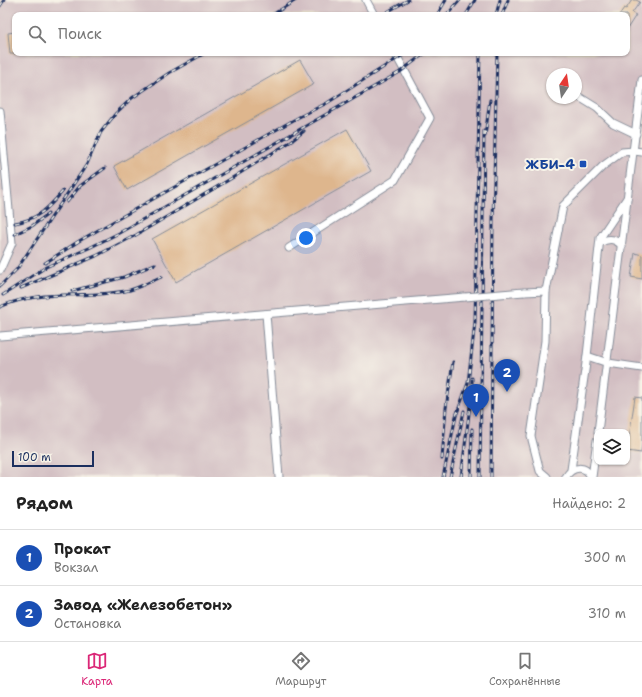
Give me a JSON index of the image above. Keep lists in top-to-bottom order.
{
  "places": {
    "transit": ["ЖБИ-4"]
  },
  "scale_bar": "100 m",
  "north": "top",
  "page": {
    "search": "Поиск",
    "pins": ["2", "1"],
    "scale": "100 m",
    "heading": ["Рядом", "Найдено: 2"],
    "list": [
      {
        "mark": "1",
        "name": "Прокат",
        "note": "Вокзал",
        "value": "300 m"
      },
      {
        "mark": "2",
        "name": "Завод «Железобетон»",
        "note": "Остановка",
        "value": "310 m"
      }
    ],
    "nav": ["Карта", "Маршрут", "Сохранённые"]
  }
}
